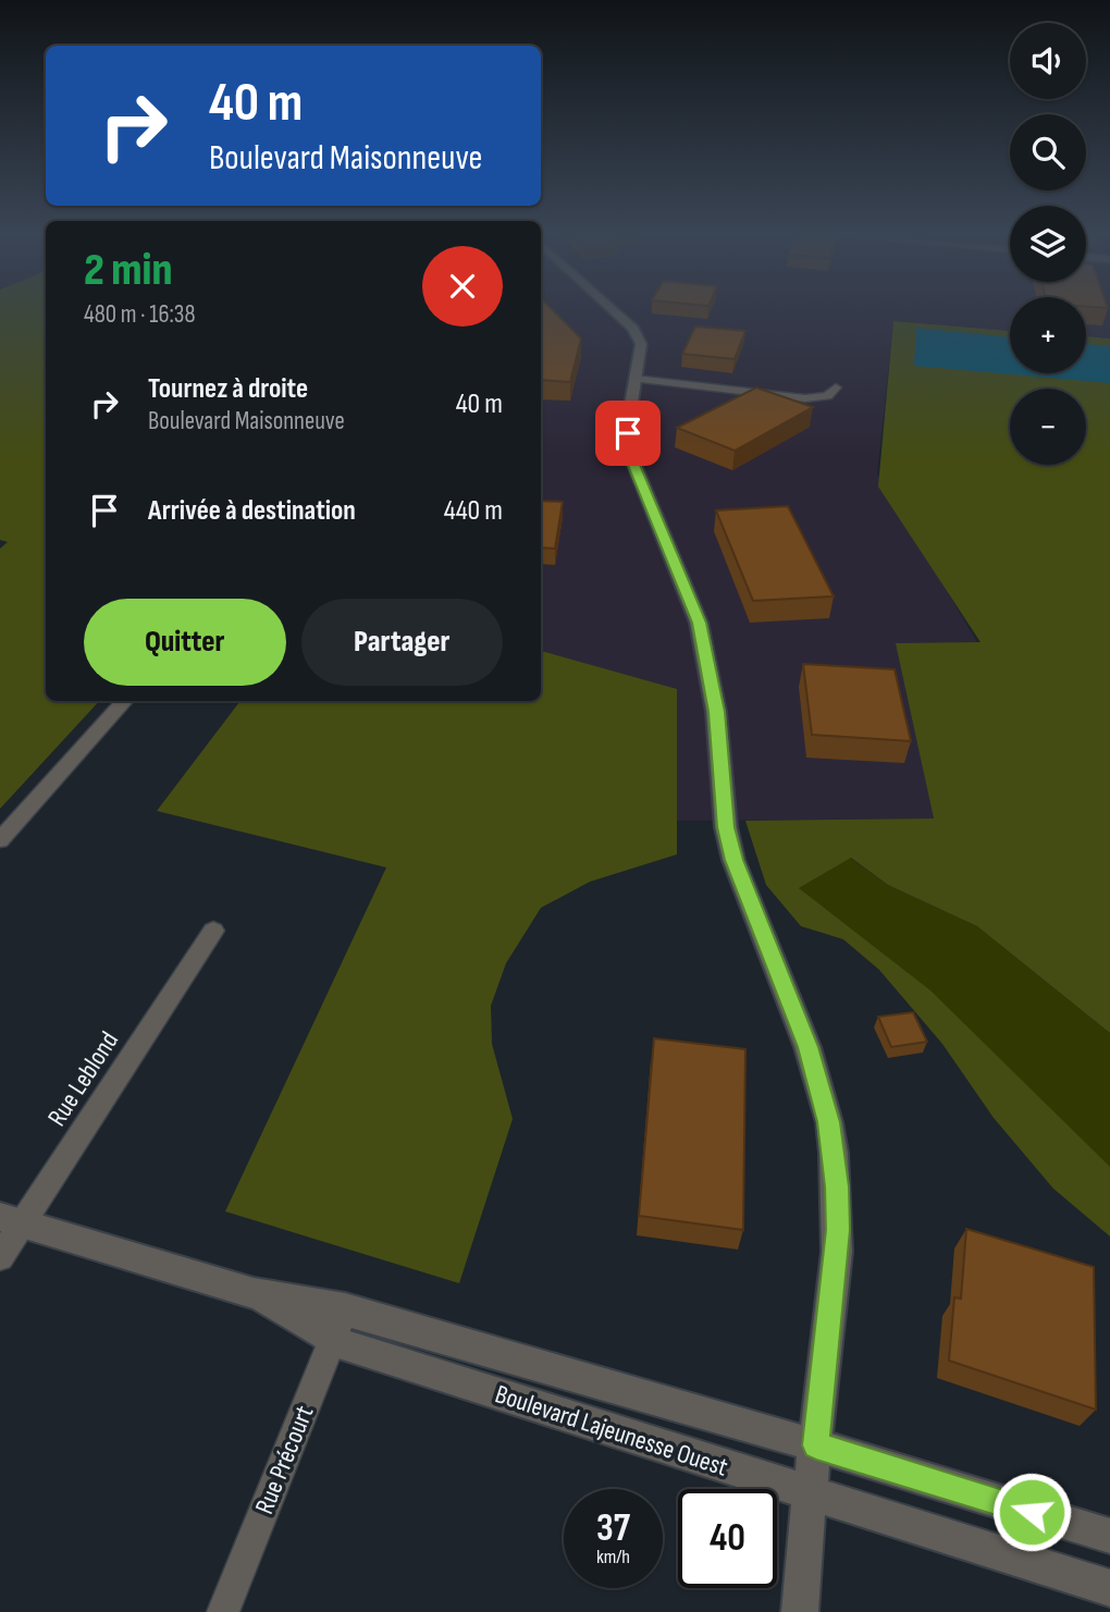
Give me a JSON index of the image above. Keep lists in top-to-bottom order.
{
  "streets": {
    "street": ["Rue Leblond", "Boulevard Lajeunesse Ouest", "Rue Précourt"]
  },
  "crossings": [
    ["Rue Leblond", "Boulevard Lajeunesse Ouest"],
    ["Boulevard Lajeunesse Ouest", "Rue Précourt"]
  ],
  "page": {
    "map_buttons": ["+", "−"],
    "turn": ["40 m", "Boulevard Maisonneuve"],
    "heading": ["2 min", "480 m · 16:38"],
    "list": [
      {
        "name": "Tournez à droite",
        "note": "Boulevard Maisonneuve",
        "value": "40 m"
      },
      {
        "name": "Arrivée à destination",
        "value": "440 m"
      }
    ],
    "buttons": ["Quitter", "Partager"],
    "speed": "37 km/h",
    "limit": "40"
  }
}
